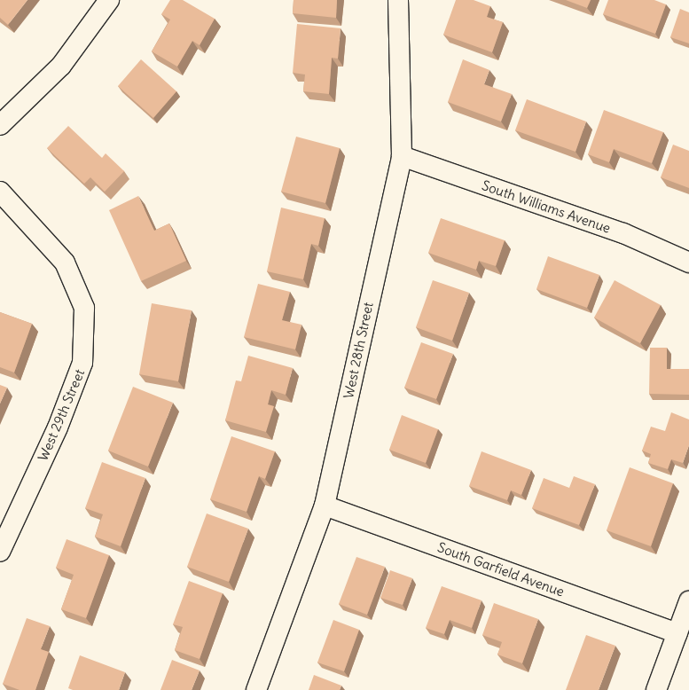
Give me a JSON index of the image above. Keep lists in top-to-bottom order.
{
  "streets": {
    "street": [
      "South Williams Avenue",
      "West 28th Street",
      "West 29th Street",
      "South Garfield Avenue"
    ]
  },
  "crossings": [
    ["South Williams Avenue", "West 28th Street"],
    ["West 28th Street", "South Garfield Avenue"]
  ]
}
